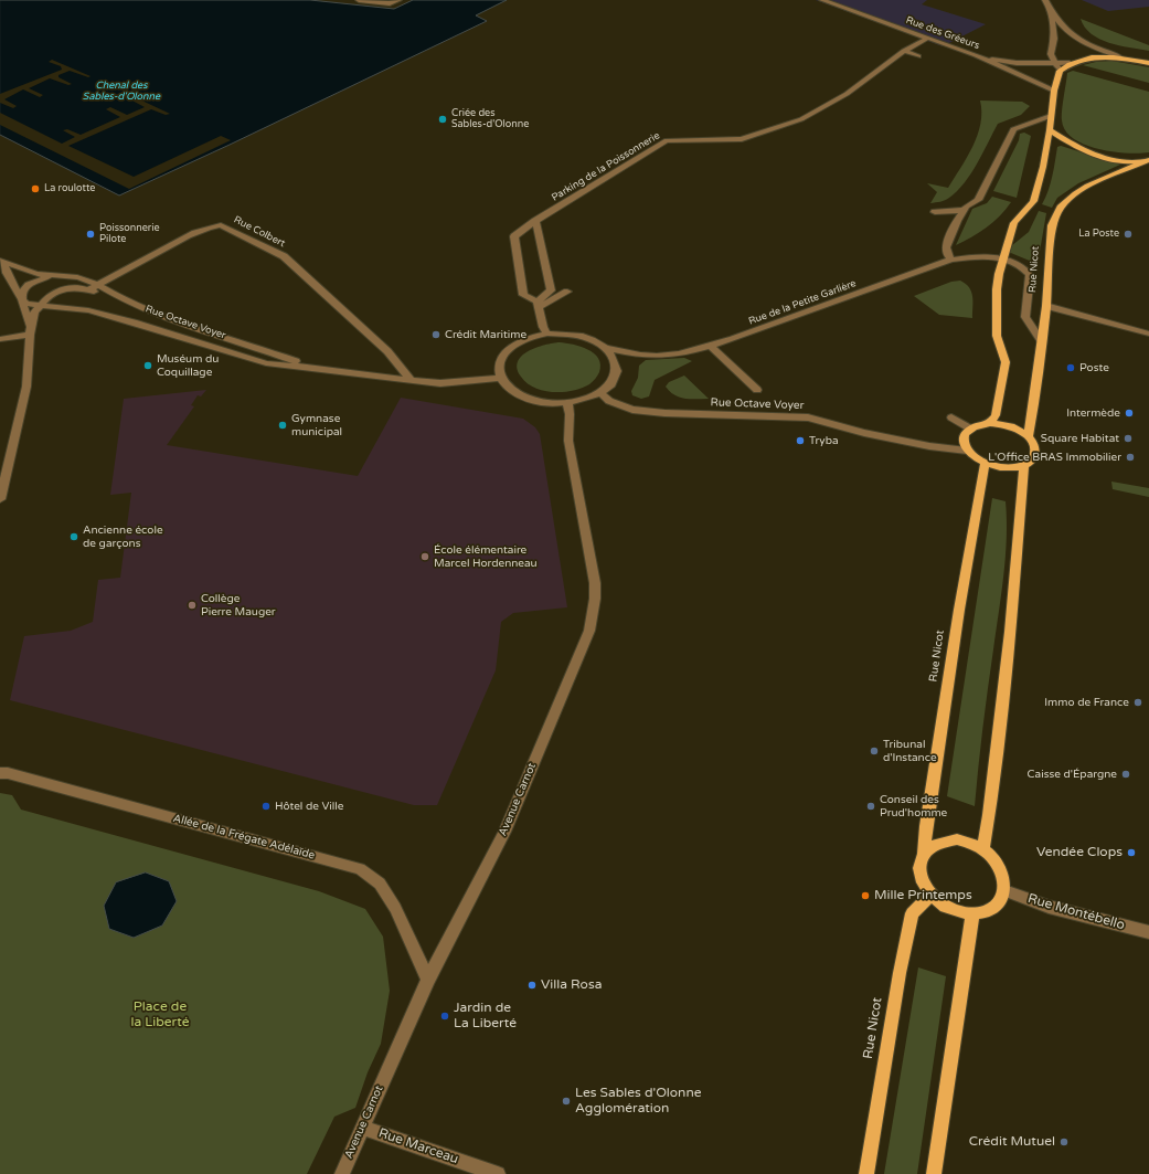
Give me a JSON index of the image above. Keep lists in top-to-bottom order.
{
  "streets": {
    "main road": ["Rue Nicot"],
    "street": [
      "Rue des Gréeurs",
      "Parking de la Poissonnerie",
      "Rue Colbert",
      "Rue de la Petite Garlière",
      "Rue Octave Voyer",
      "Avenue Carnot",
      "Allée de la Frégate Adélaïde",
      "Rue Montébello",
      "Rue Marceau"
    ]
  },
  "crossings": [
    ["Rue des Gréeurs", "Parking de la Poissonnerie"],
    ["Rue Colbert", "Rue Octave Voyer"],
    ["Rue Nicot", "Rue Octave Voyer"],
    ["Rue Nicot", "Rue Montébello"],
    ["Rue de la Petite Garlière", "Rue Octave Voyer"],
    ["Rue de la Petite Garlière", "Avenue Carnot"],
    ["Rue Octave Voyer", "Avenue Carnot"],
    ["Avenue Carnot", "Allée de la Frégate Adélaïde"],
    ["Avenue Carnot", "Rue Marceau"]
  ],
  "water": ["Chenal des Sables-d'Olonne"],
  "parks": ["Place de la Liberté"],
  "places": [
    "Criée des Sables-d'Olonne",
    "La roulotte",
    "Poissonnerie Pilote",
    "La Poste",
    "Crédit Maritime",
    "Muséum du Coquillage",
    "Poste",
    "Intermède",
    "Gymnase municipal",
    "Square Habitat",
    "Tryba",
    "L'Office BRAS Immobilier",
    "Ancienne école de garçons",
    "École élémentaire Marcel Hordenneau",
    "Collège Pierre Mauger",
    "Immo de France",
    "Tribunal d'Instance",
    "Caisse d'Épargne",
    "Hôtel de Ville",
    "Conseil des Prud'homme",
    "Vendée Clops",
    "Mille Printemps",
    "Villa Rosa",
    "Jardin de La Liberté",
    "Les Sables d'Olonne Agglomération",
    "Crédit Mutuel"
  ]
}
